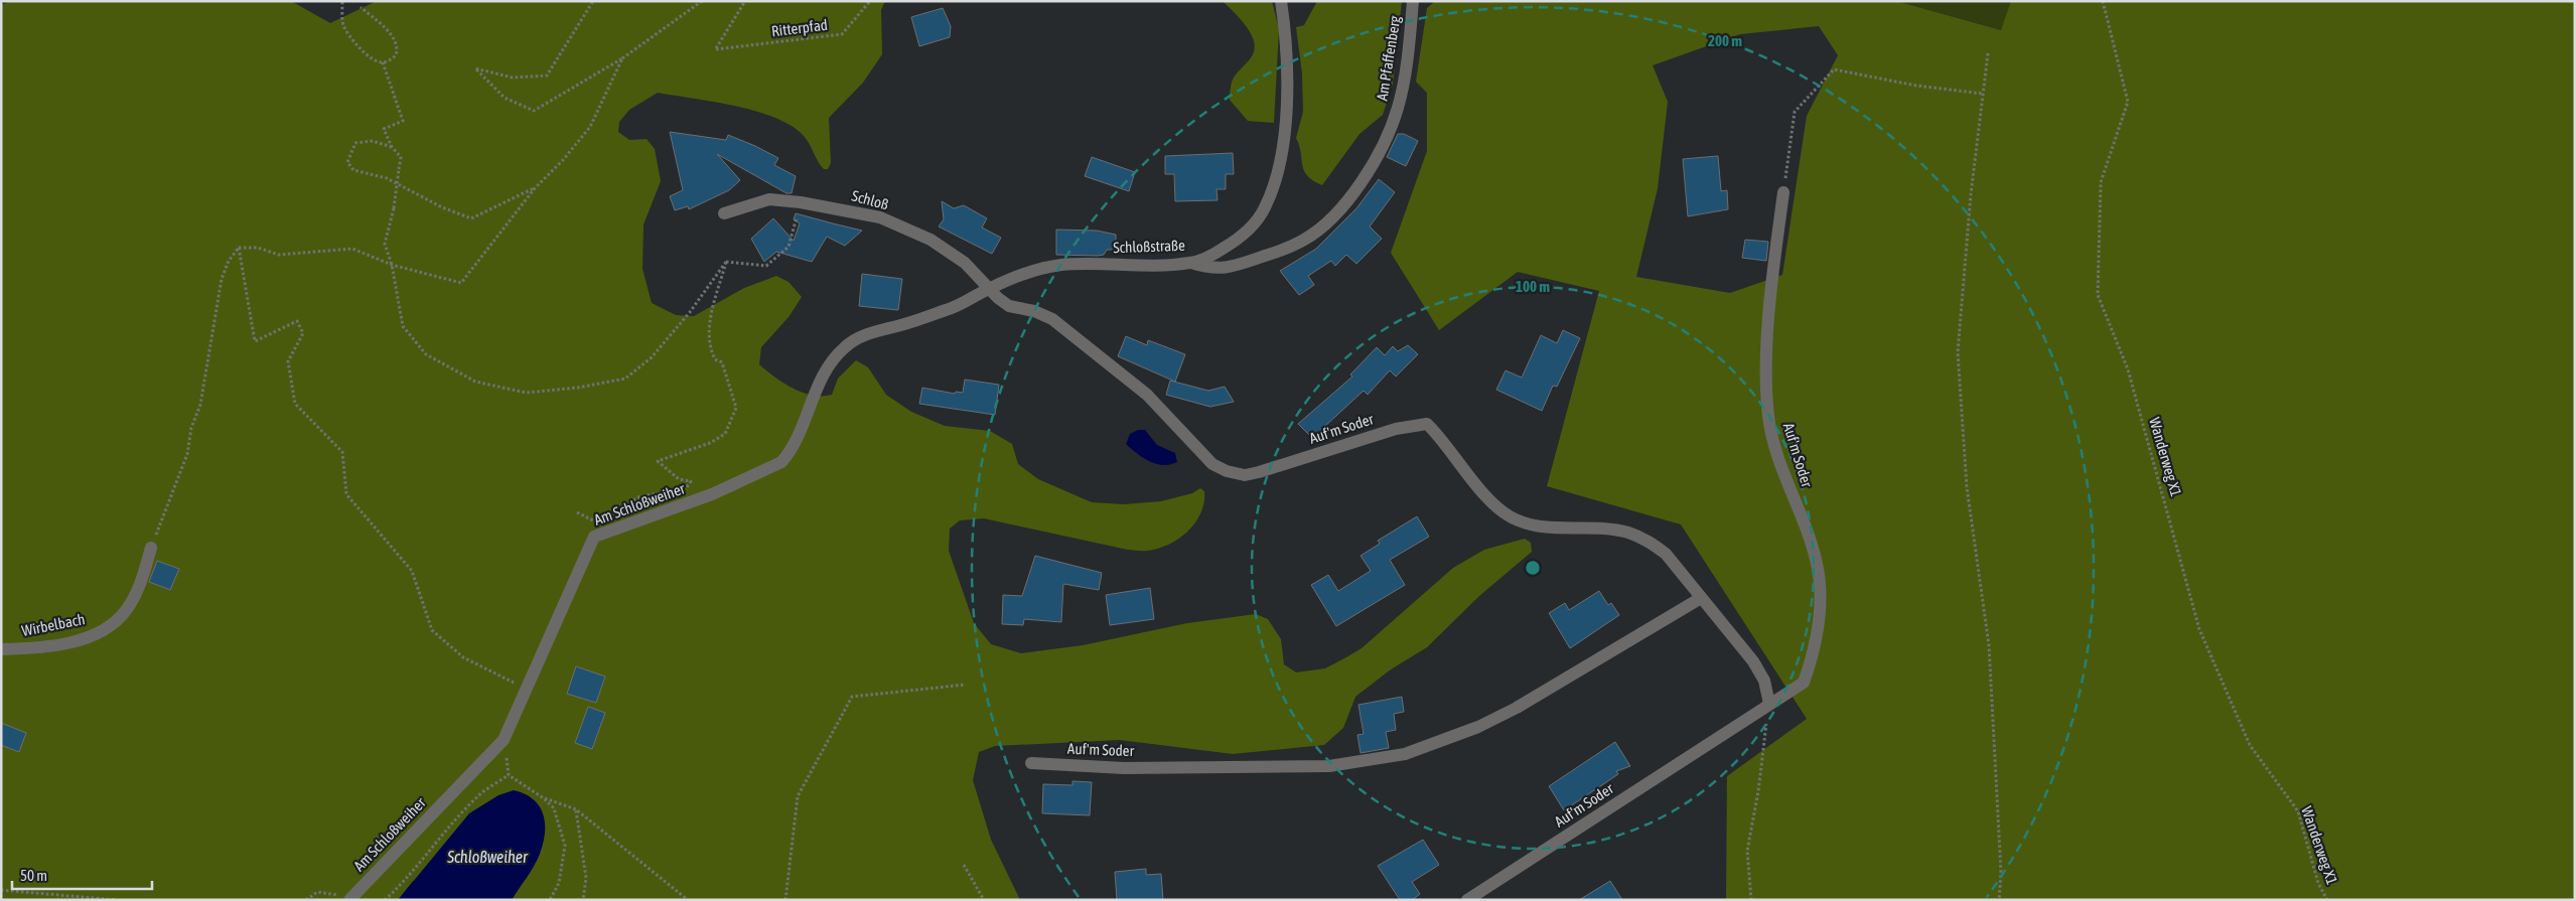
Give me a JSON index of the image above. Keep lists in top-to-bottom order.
{
  "streets": {
    "street": [
      "Am Pfaffenberg",
      "Schloß",
      "Schloßstraße",
      "Auf'm Soder",
      "Am Schloßweiher",
      "Wirbelbach"
    ],
    "path": ["Ritterpfad", "Wanderweg X1"]
  },
  "crossings": [
    ["Am Pfaffenberg", "Schloßstraße"],
    ["Schloß", "Schloßstraße"],
    ["Schloß", "Auf'm Soder"],
    ["Schloß", "Am Schloßweiher"],
    ["Schloßstraße", "Auf'm Soder"],
    ["Schloßstraße", "Am Schloßweiher"],
    ["Auf'm Soder", "Am Schloßweiher"]
  ],
  "water": ["Schloßweiher"],
  "scale_bar": "50 m",
  "rings": ["200 m", "100 m"]
}
